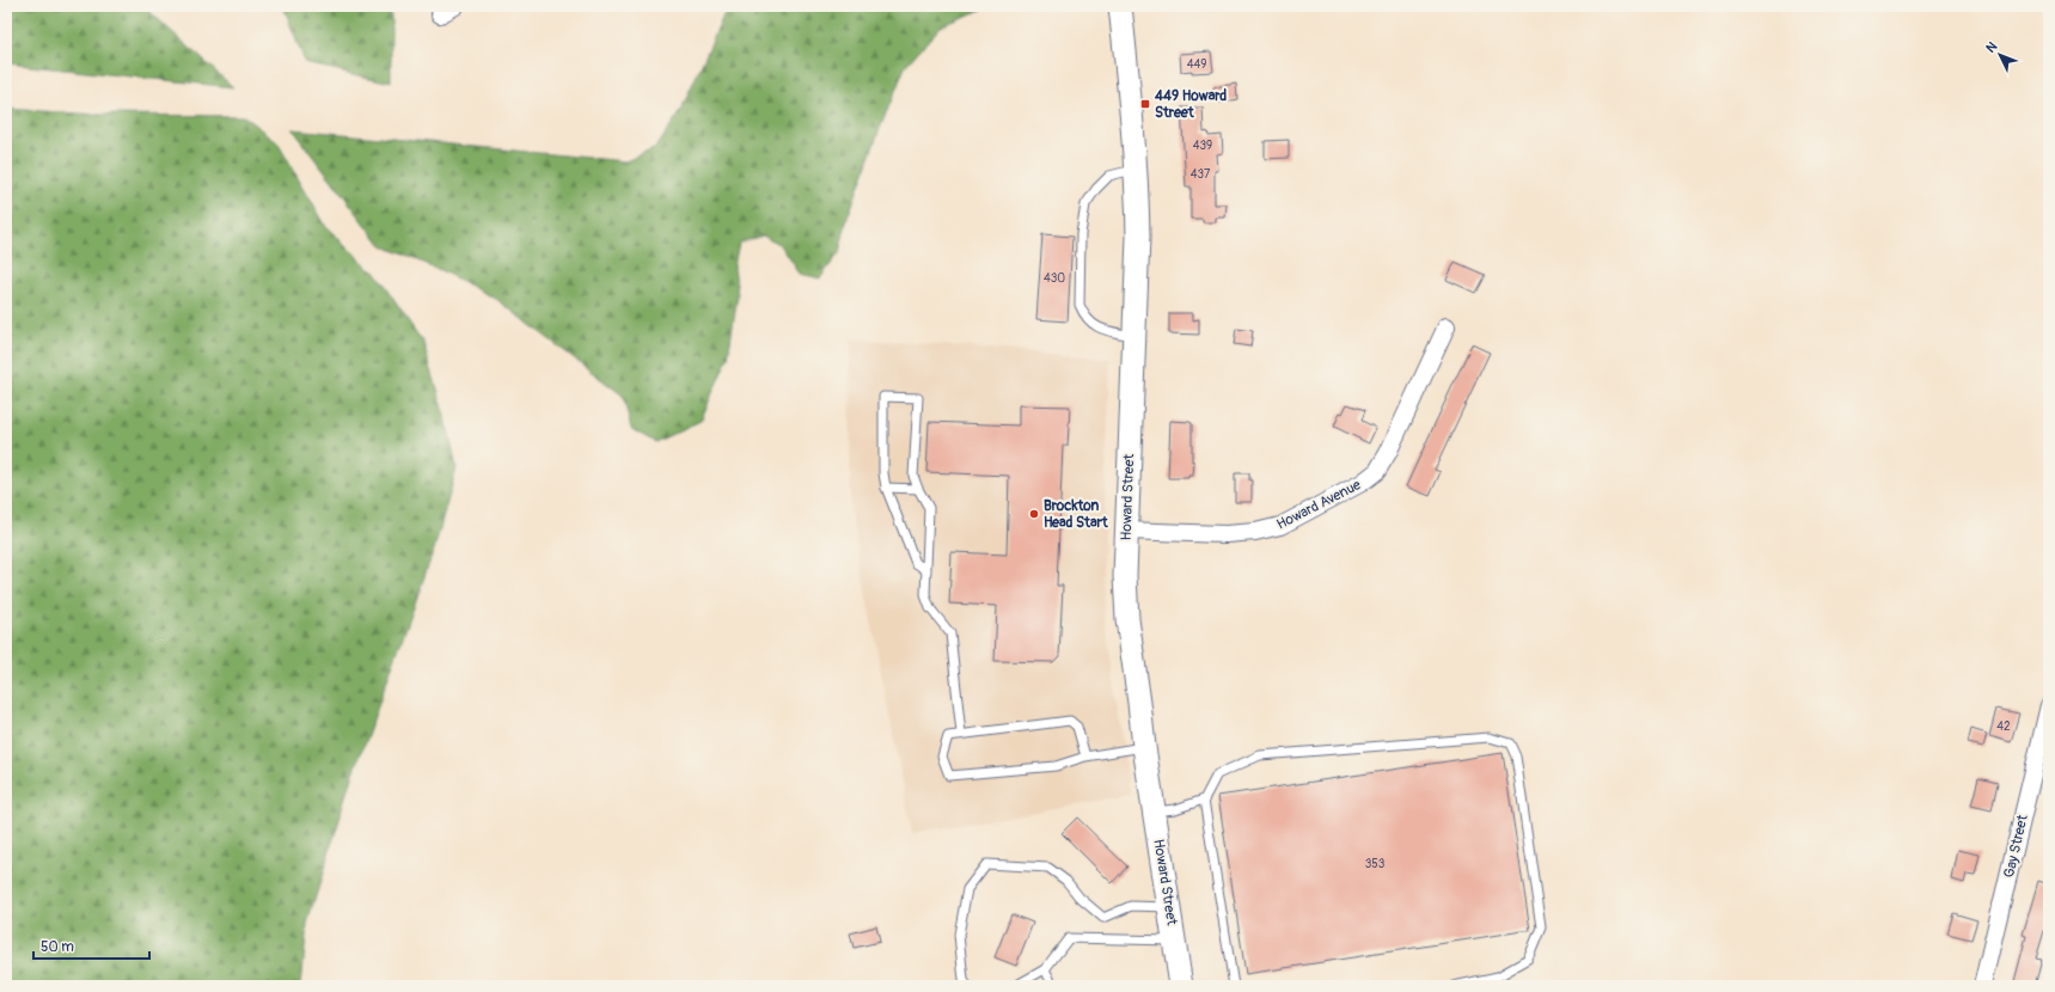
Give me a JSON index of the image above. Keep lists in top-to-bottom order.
{
  "streets": {
    "main road": ["Howard Street"],
    "street": ["Howard Avenue", "Gay Street"]
  },
  "crossings": [
    ["Howard Street", "Howard Avenue"]
  ],
  "places": {
    "transit": ["449 Howard Street"],
    "other": ["Brockton Head Start"]
  },
  "house_numbers": [
    "449",
    "439",
    "437",
    "430",
    "42",
    "353"
  ],
  "scale_bar": "50 m",
  "north": "top left"
}
